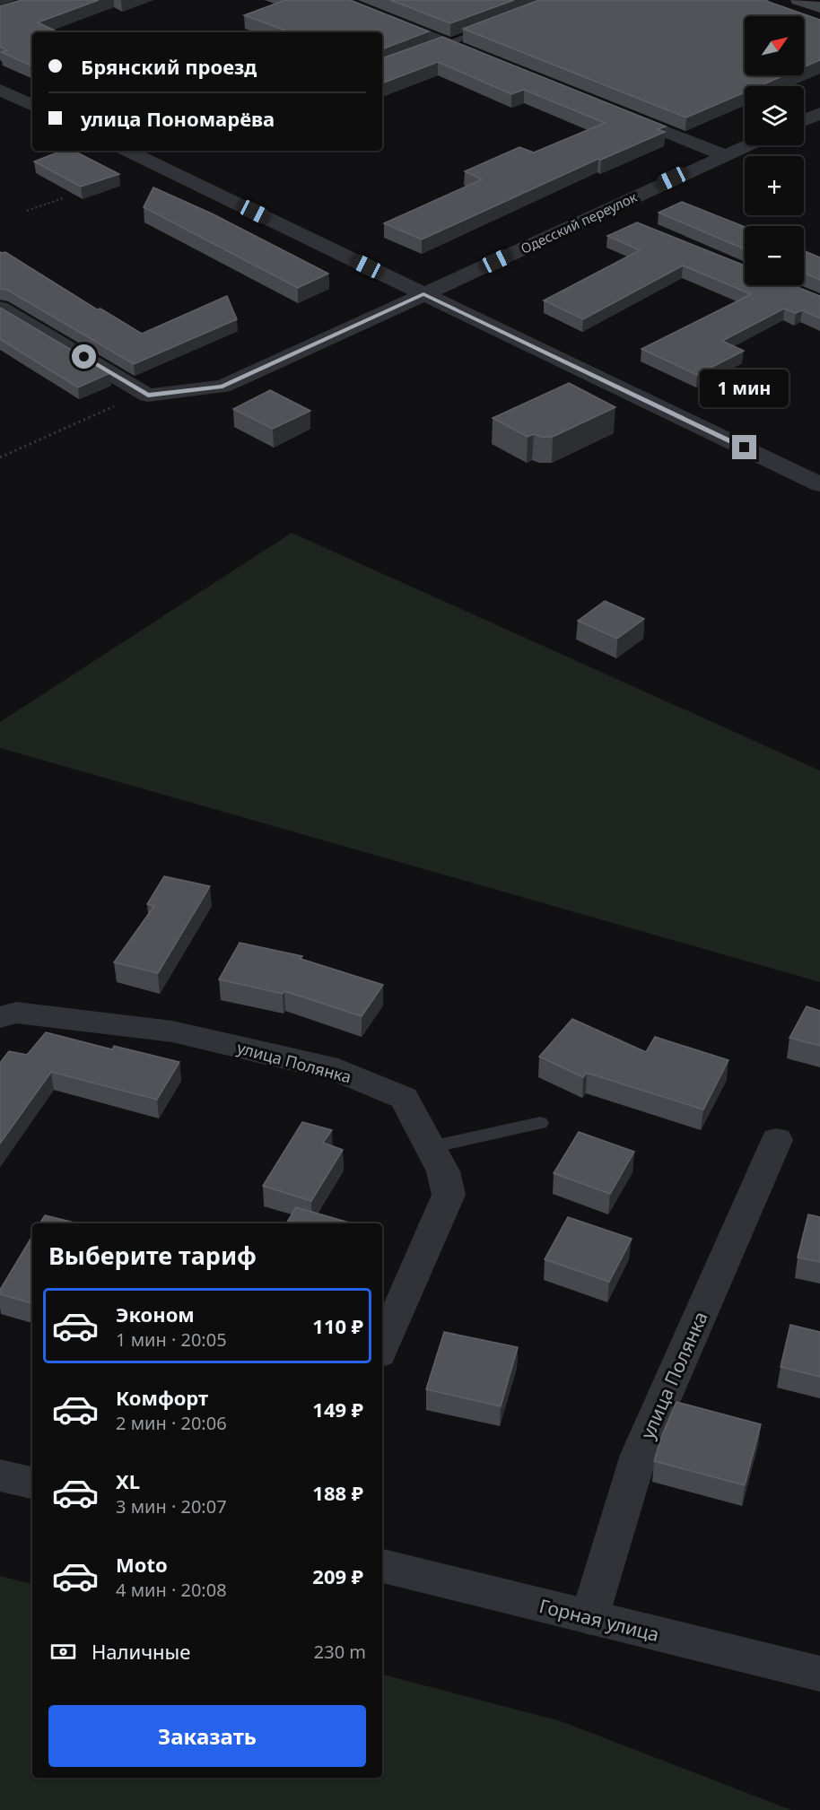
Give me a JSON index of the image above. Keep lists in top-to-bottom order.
{
  "streets": {
    "street": ["Одесский переулок", "улица Полянка", "Горная улица"]
  },
  "crossings": [
    ["улица Полянка", "Горная улица"]
  ],
  "north": "top right",
  "page": {
    "map_buttons": ["+", "−"],
    "banner": ["Брянский проезд", "улица Пономарёва"],
    "bubble": "1 мин",
    "heading": "Выберите тариф",
    "list": [
      {
        "name": "Эконом",
        "note": "1 мин · 20:05",
        "value": "110 ₽"
      },
      {
        "name": "Комфорт",
        "note": "2 мин · 20:06",
        "value": "149 ₽"
      },
      {
        "name": "XL",
        "note": "3 мин · 20:07",
        "value": "188 ₽"
      },
      {
        "name": "Moto",
        "note": "4 мин · 20:08",
        "value": "209 ₽"
      }
    ],
    "pay": ["Наличные", "230 m"],
    "buttons": "Заказать"
  }
}
